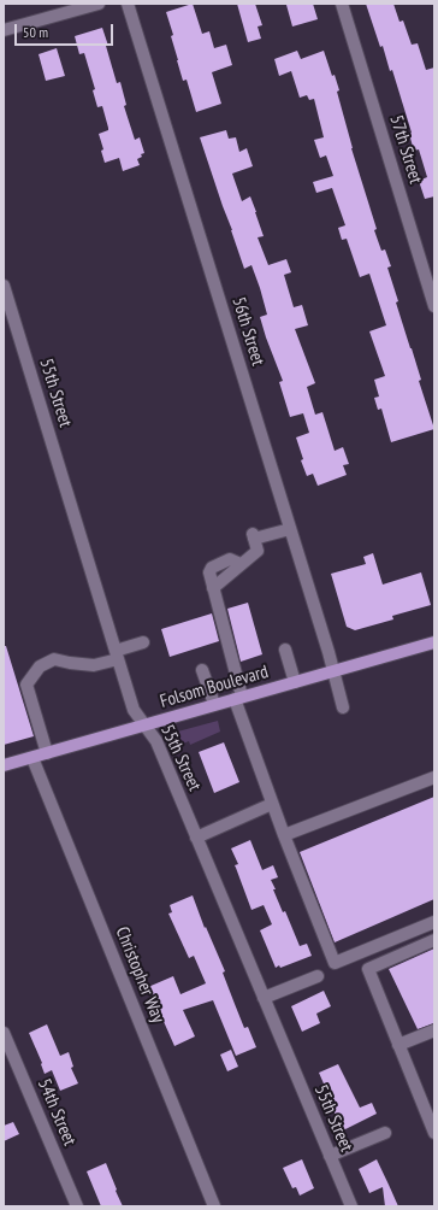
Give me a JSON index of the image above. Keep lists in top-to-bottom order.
{
  "streets": {
    "main road": ["Folsom Boulevard"],
    "street": [
      "57th Street",
      "56th Street",
      "55th Street",
      "Christopher Way",
      "54th Street"
    ]
  },
  "crossings": [
    ["56th Street", "Folsom Boulevard"],
    ["55th Street", "Folsom Boulevard"],
    ["Folsom Boulevard", "Christopher Way"]
  ],
  "scale_bar": "50 m"
}
